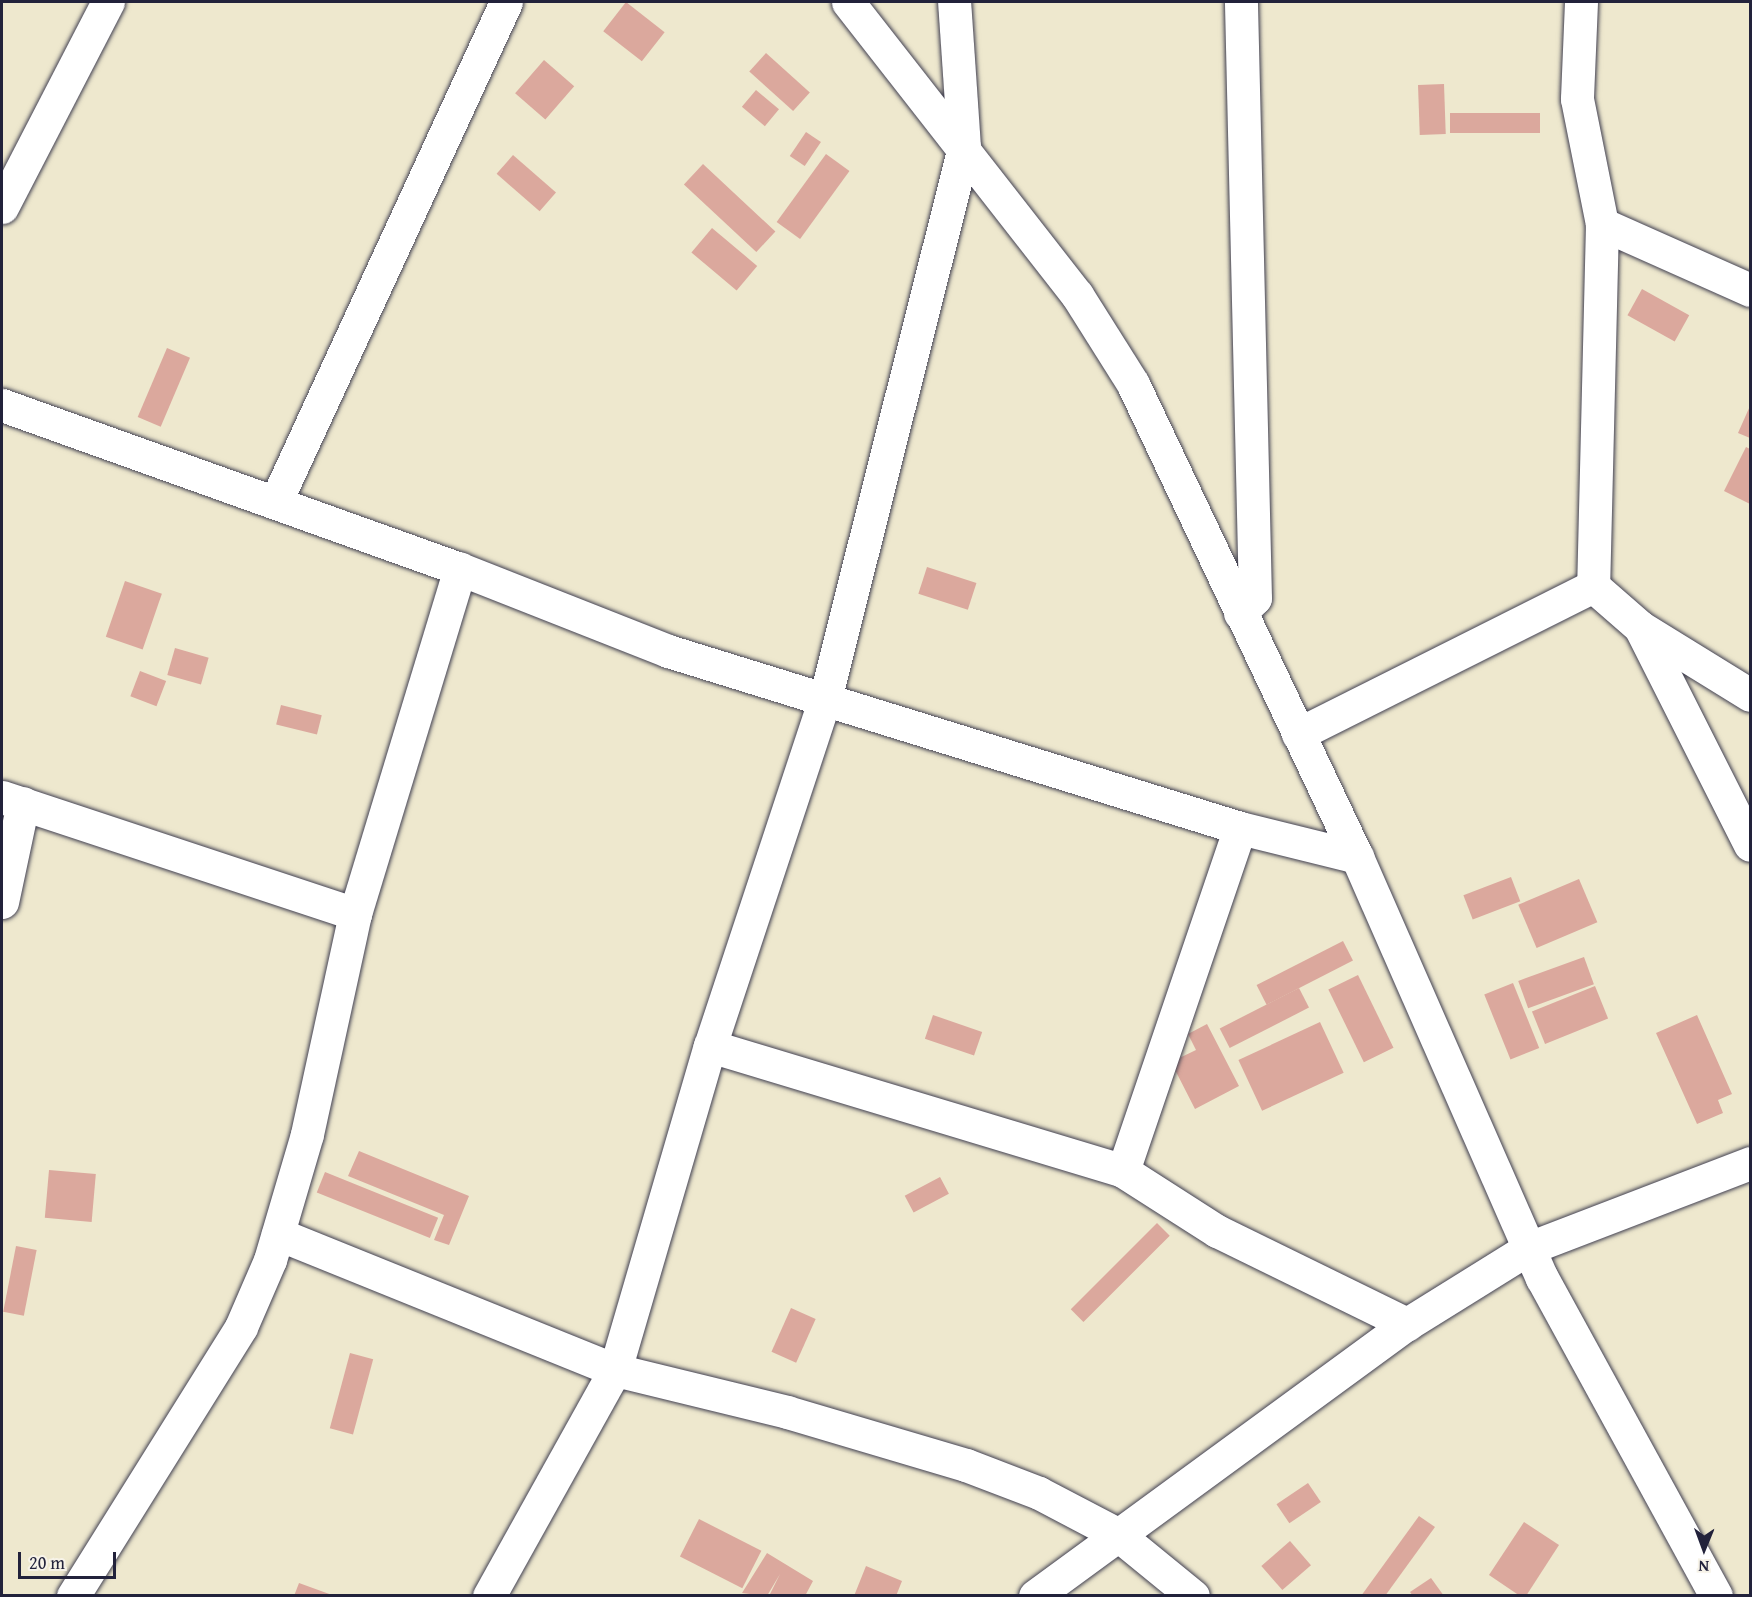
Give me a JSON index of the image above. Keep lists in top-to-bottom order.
{
  "scale_bar": "20 m",
  "north": "bottom"
}
